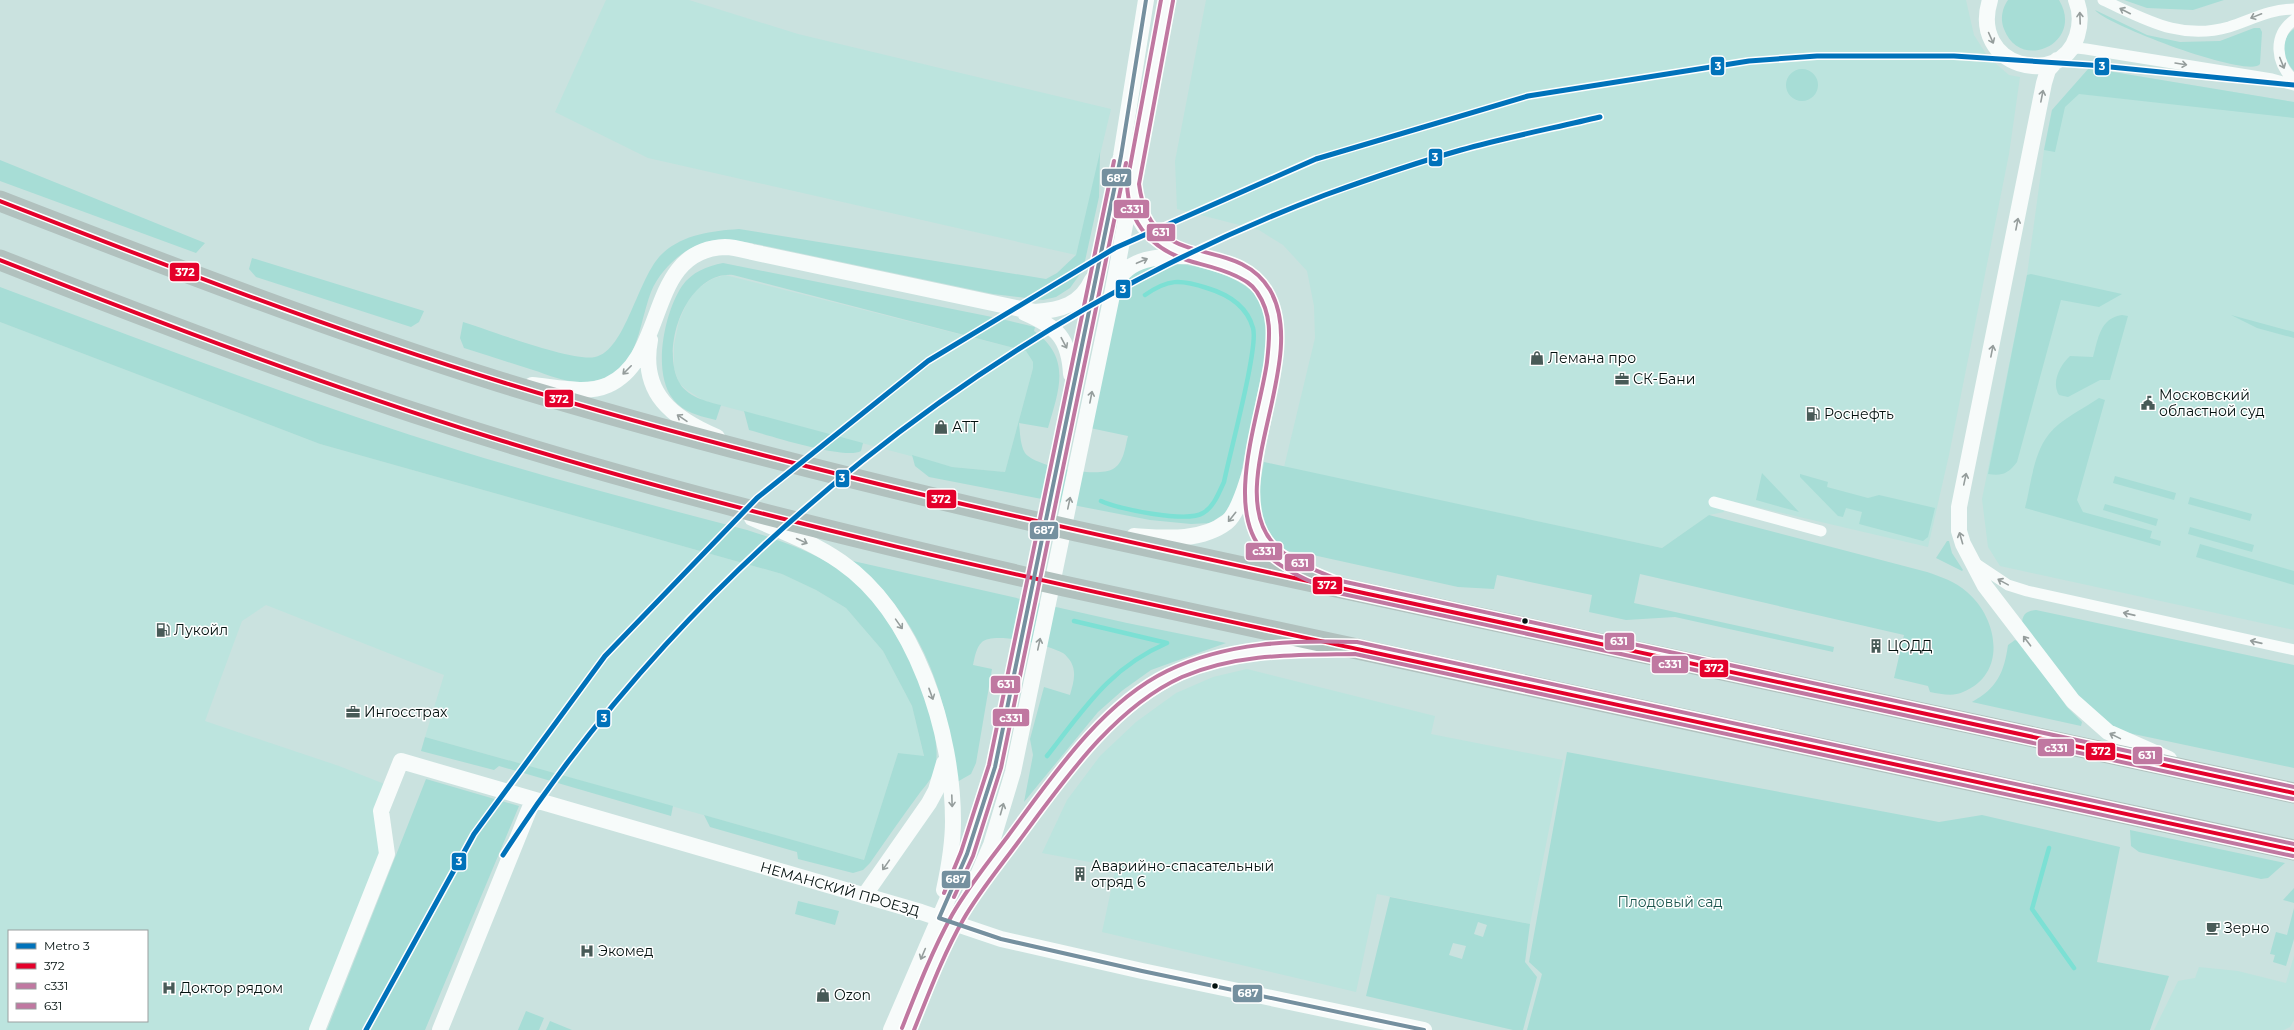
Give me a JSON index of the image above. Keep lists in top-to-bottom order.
{
  "streets": {
    "main road": ["НЕМАНСКИЙ ПРОЕЗД"]
  },
  "parks": ["Плодовый сад"],
  "places": {
    "shop": ["Лемана про", "АТТ", "Ozon"],
    "office": ["СК-Бани", "Ингосстрах"],
    "public building": ["Московский областной суд"],
    "fuel station": ["Роснефть", "Лукойл"],
    "building": ["ЦОДД", "Аварийно-спасательный отряд 6"],
    "cafe": ["Зерно"],
    "hospital": ["Экомед", "Доктор рядом"]
  },
  "lines": [
    "transit line с331",
    "transit line 687",
    "transit line 631",
    "metro line 3",
    "transit line 372"
  ],
  "legend": [
    "Metro 3",
    "372",
    "с331",
    "631"
  ]
}
